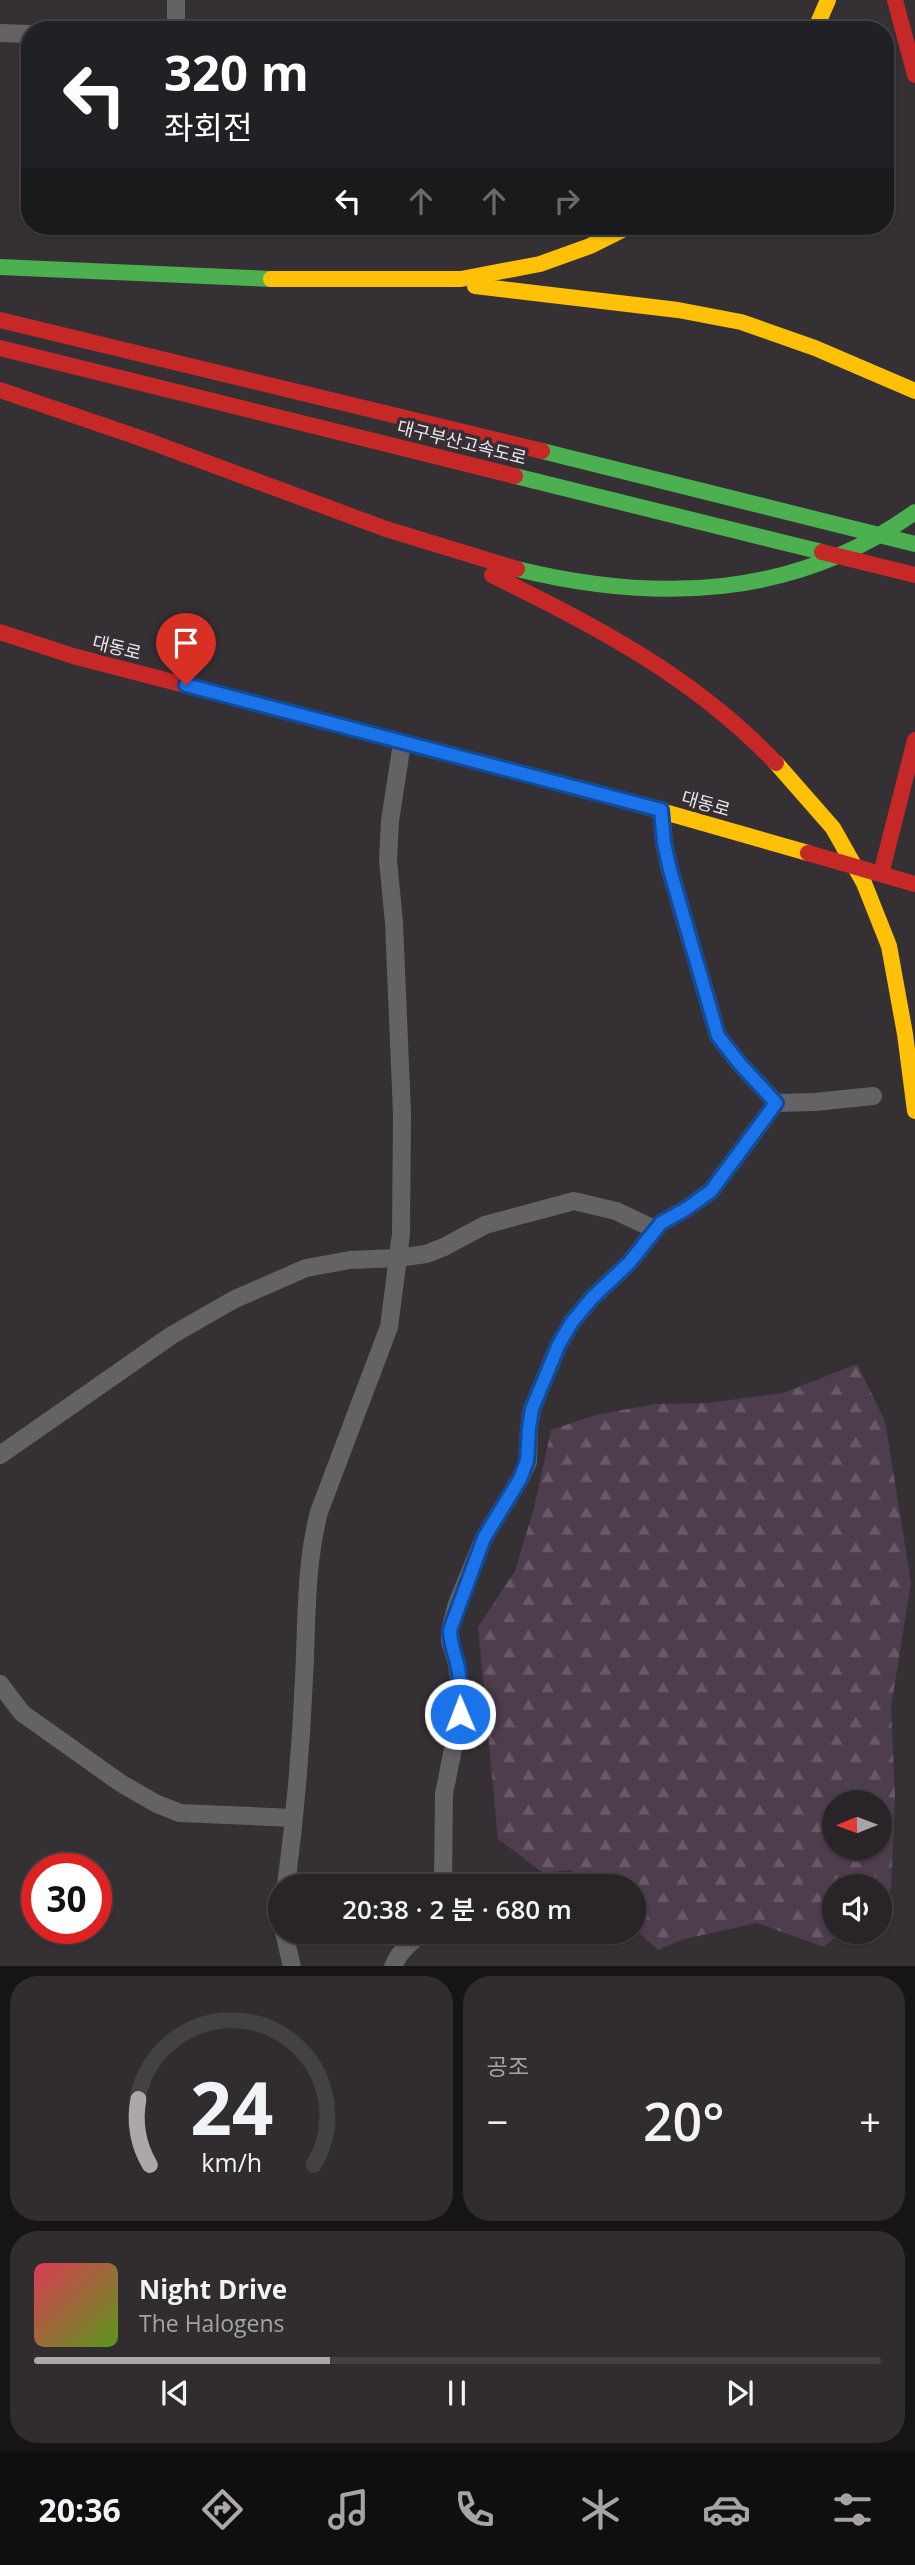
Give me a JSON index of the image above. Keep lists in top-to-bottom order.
{
  "streets": {
    "main road": ["대구부산고속도로", "대동로"]
  },
  "north": "left",
  "page": {
    "turn": ["320 m", "좌회전"],
    "limit": "30",
    "trip": "20:38 · 2 분 · 680 m",
    "tile": "공조",
    "heat": ["−", "20°", "+"],
    "song": ["Night Drive", "The Halogens"],
    "tabs": "20:36",
    "gauge": ["24", "km/h"]
  }
}
